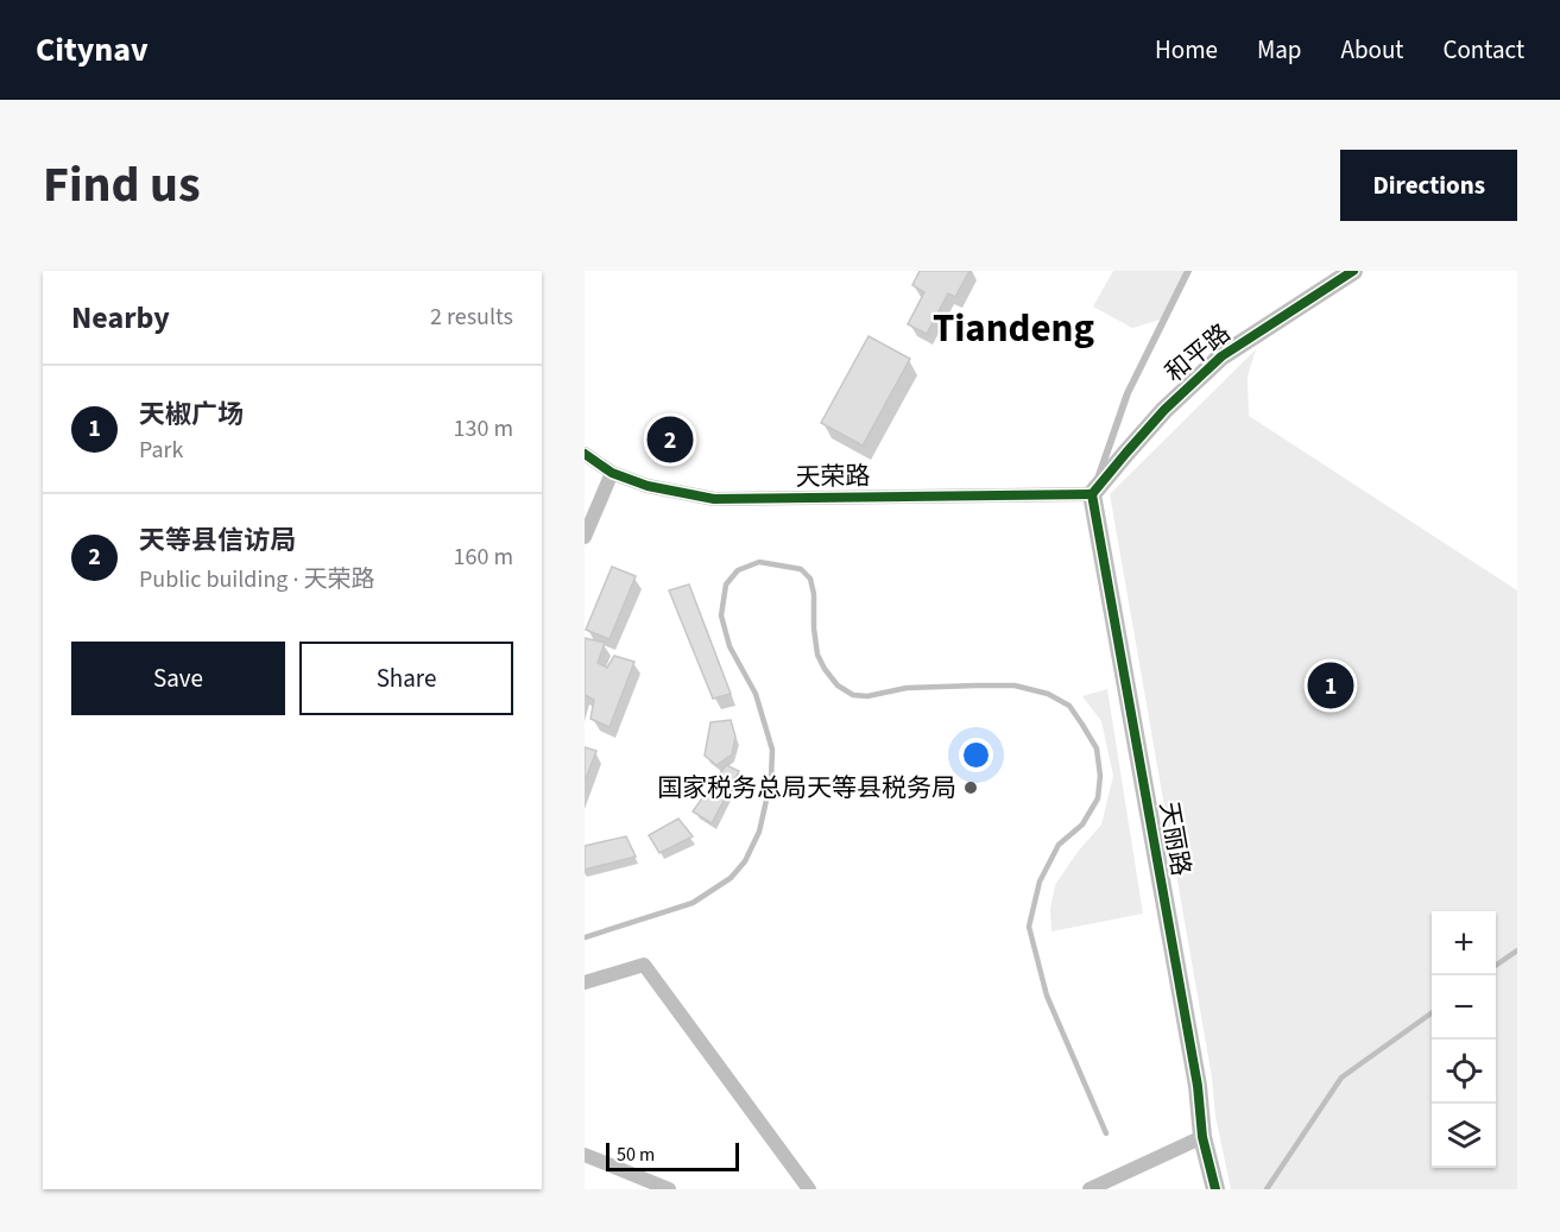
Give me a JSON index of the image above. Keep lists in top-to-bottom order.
{
  "streets": {
    "street": ["和平路", "天荣路", "天丽路"]
  },
  "crossings": [
    ["和平路", "天荣路"],
    ["和平路", "天丽路"],
    ["天荣路", "天丽路"]
  ],
  "districts": ["Tiandeng"],
  "places": ["国家税务总局天等县税务局"],
  "scale_bar": "50 m",
  "page": {
    "header": "Citynav",
    "nav": [
      "Home",
      "Map",
      "About",
      "Contact"
    ],
    "title": "Find us",
    "buttons": [
      "Directions",
      ["Save", "Share"]
    ],
    "heading": ["Nearby", "2 results"],
    "list": [
      {
        "mark": "1",
        "name": "天椒广场",
        "note": "Park",
        "value": "130 m"
      },
      {
        "mark": "2",
        "name": "天等县信访局",
        "note": "Public building · 天荣路",
        "value": "160 m"
      }
    ],
    "pins": ["2", "1"],
    "map_buttons": ["+", "−"],
    "scale": "50 m"
  }
}
